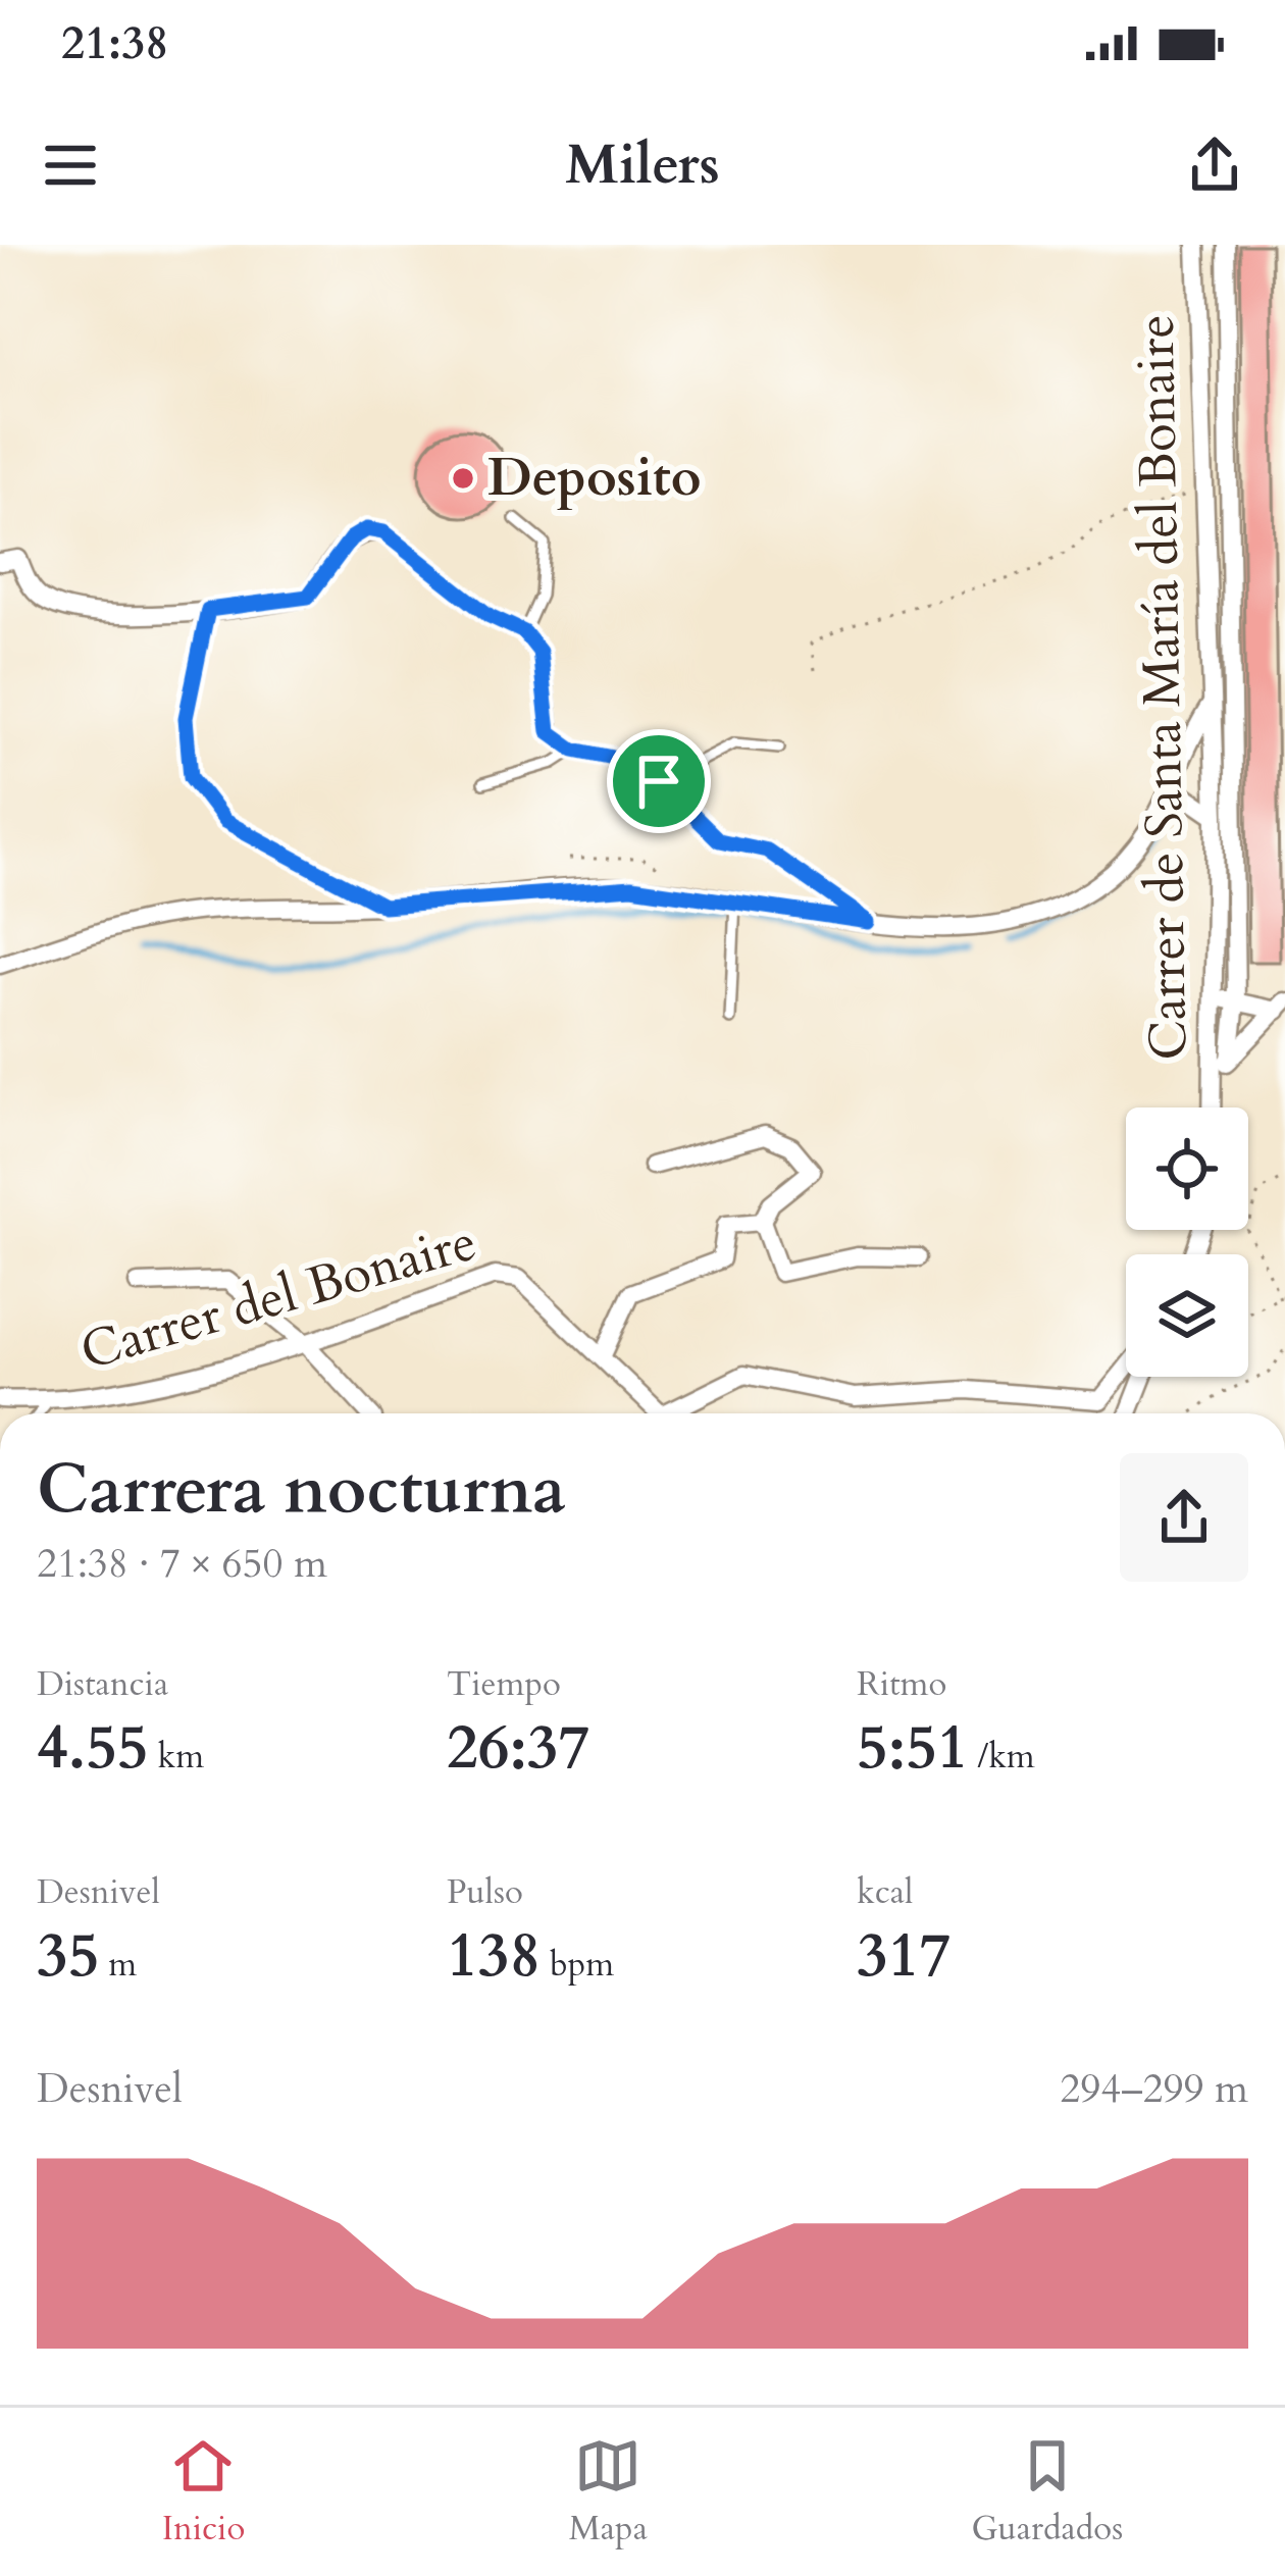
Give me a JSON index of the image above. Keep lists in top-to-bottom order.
{
  "streets": {
    "street": ["Carrer de Santa María del Bonaire", "Carrer del Bonaire"]
  },
  "places": ["Deposito"],
  "page": {
    "status": "21:38",
    "header": "Milers",
    "heading": ["Carrera nocturna", "21:38 · 7 × 650 m"],
    "stats": [
      ["Distancia", "4.55 km"],
      ["Tiempo", "26:37"],
      ["Ritmo", "5:51 /km"],
      ["Desnivel", "35 m"],
      ["Pulso", "138 bpm"],
      ["kcal", "317"]
    ],
    "chart": ["Desnivel", "294–299 m"],
    "tabs": ["Inicio", "Mapa", "Guardados"]
  }
}
